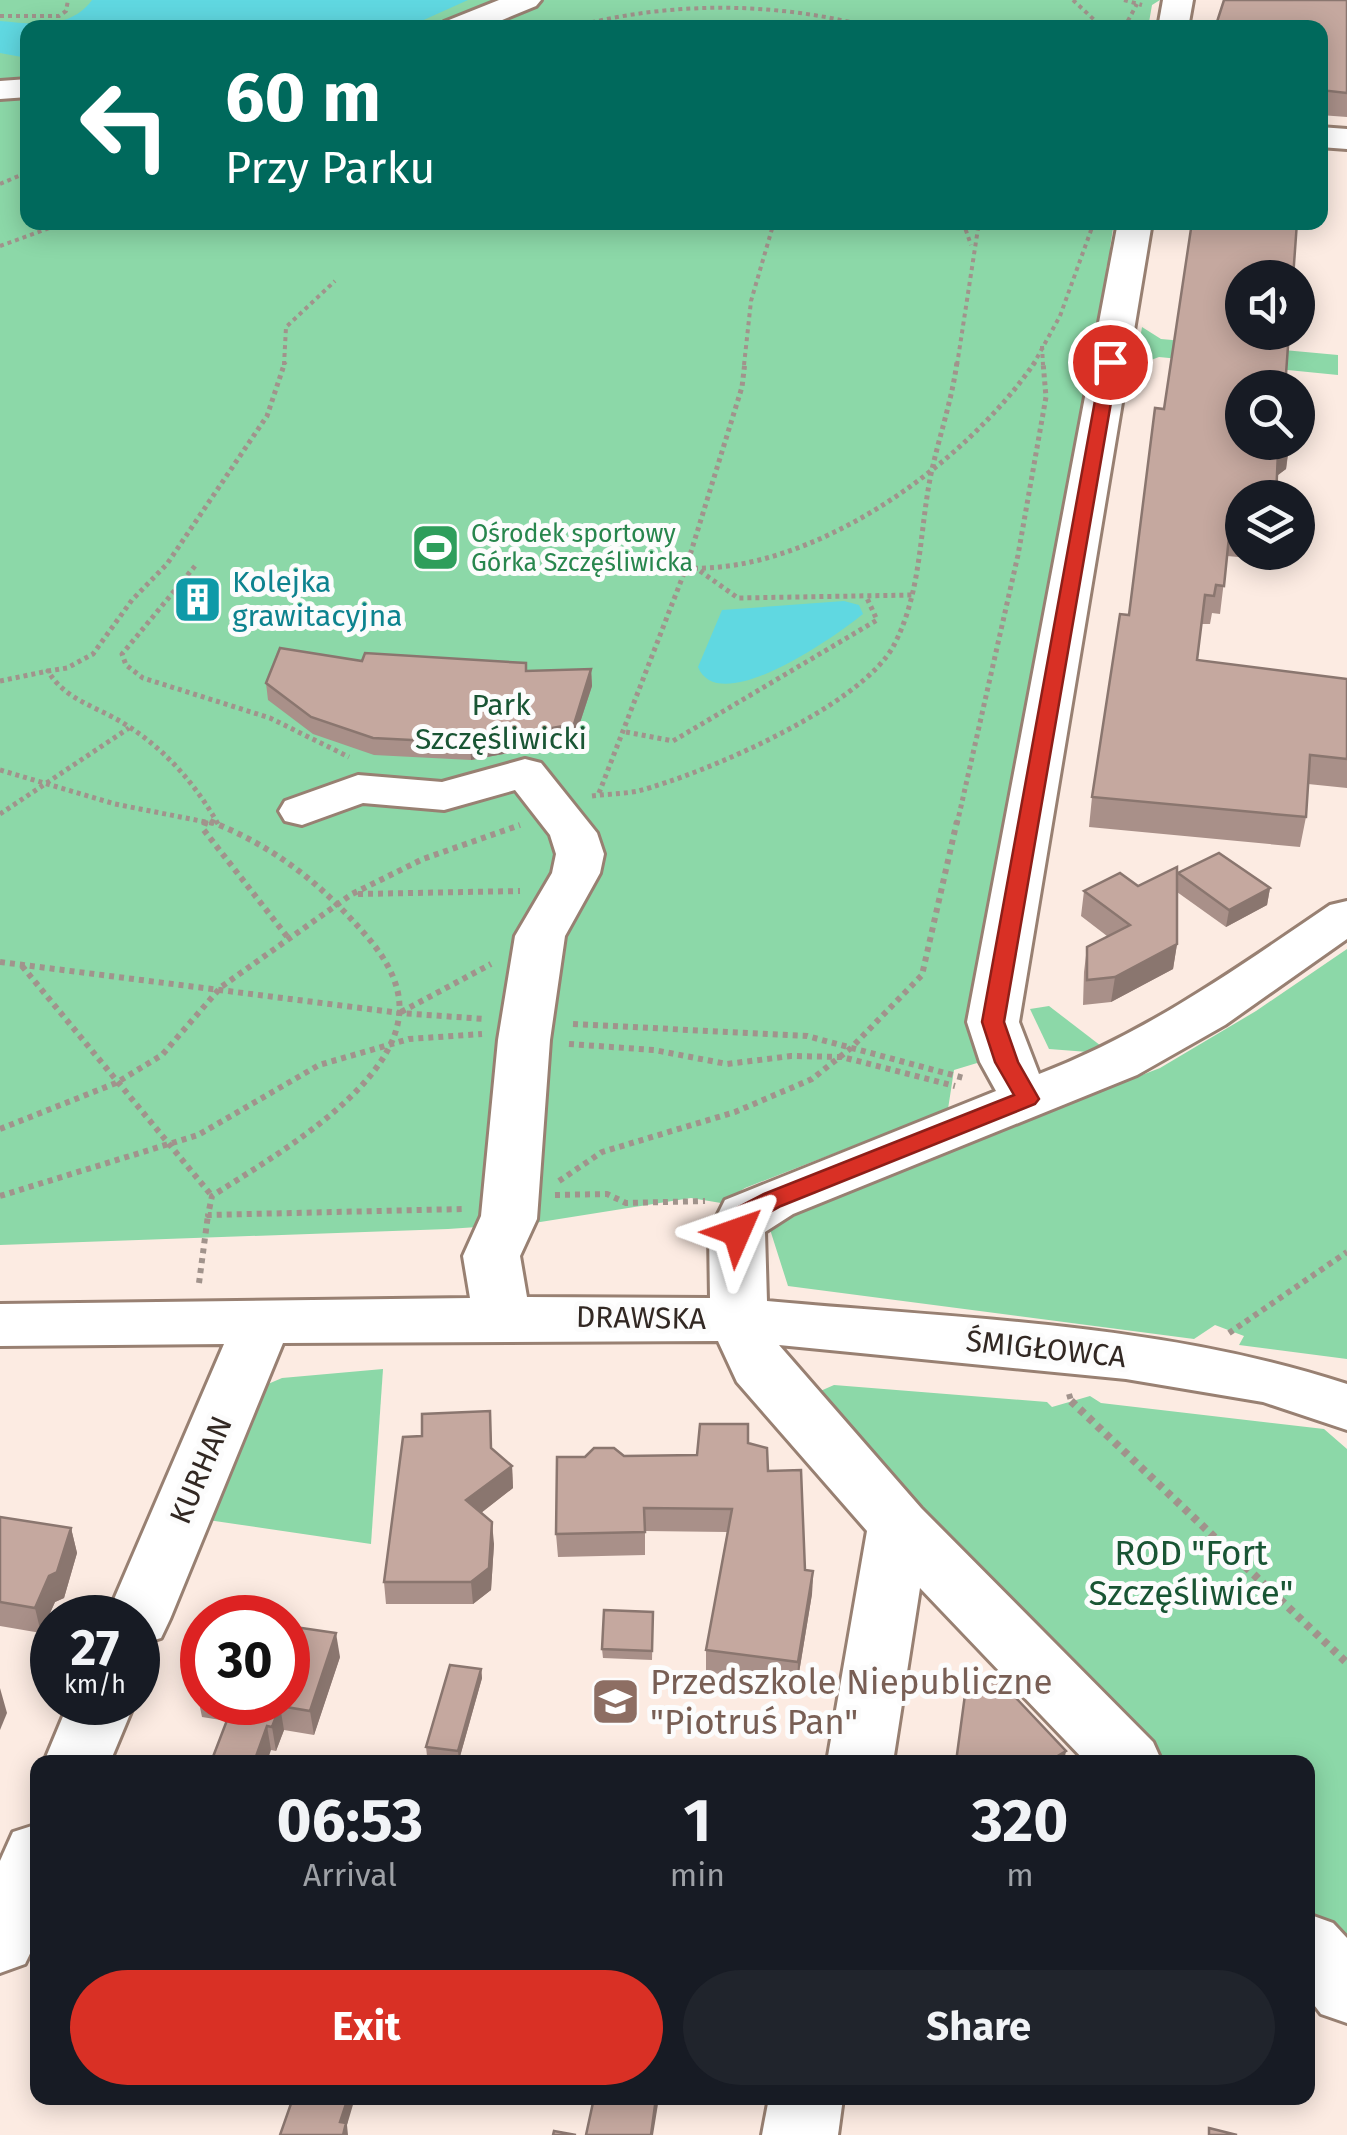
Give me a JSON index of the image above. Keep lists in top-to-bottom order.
{
  "streets": {
    "street": ["DRAWSKA", "ŚMIGŁOWCA", "KURHAN"]
  },
  "crossings": [
    ["DRAWSKA", "ŚMIGŁOWCA"],
    ["DRAWSKA", "KURHAN"]
  ],
  "parks": ["Park Szczęśliwicki", "ROD \"Fort Szczęśliwice\""],
  "places": {
    "sports": ["Ośrodek sportowy Górka Szczęśliwicka"],
    "building": ["Kolejka grawitacyjna"],
    "school or university": ["Przedszkole Niepubliczne \"Piotruś Pan\""]
  },
  "page": {
    "turn": ["60 m", "Przy Parku"],
    "speed": "27 km/h",
    "limit": "30",
    "eta": [
      "06:53",
      "Arrival",
      "1",
      "min",
      "320",
      "m"
    ],
    "buttons": ["Exit", "Share"]
  }
}
